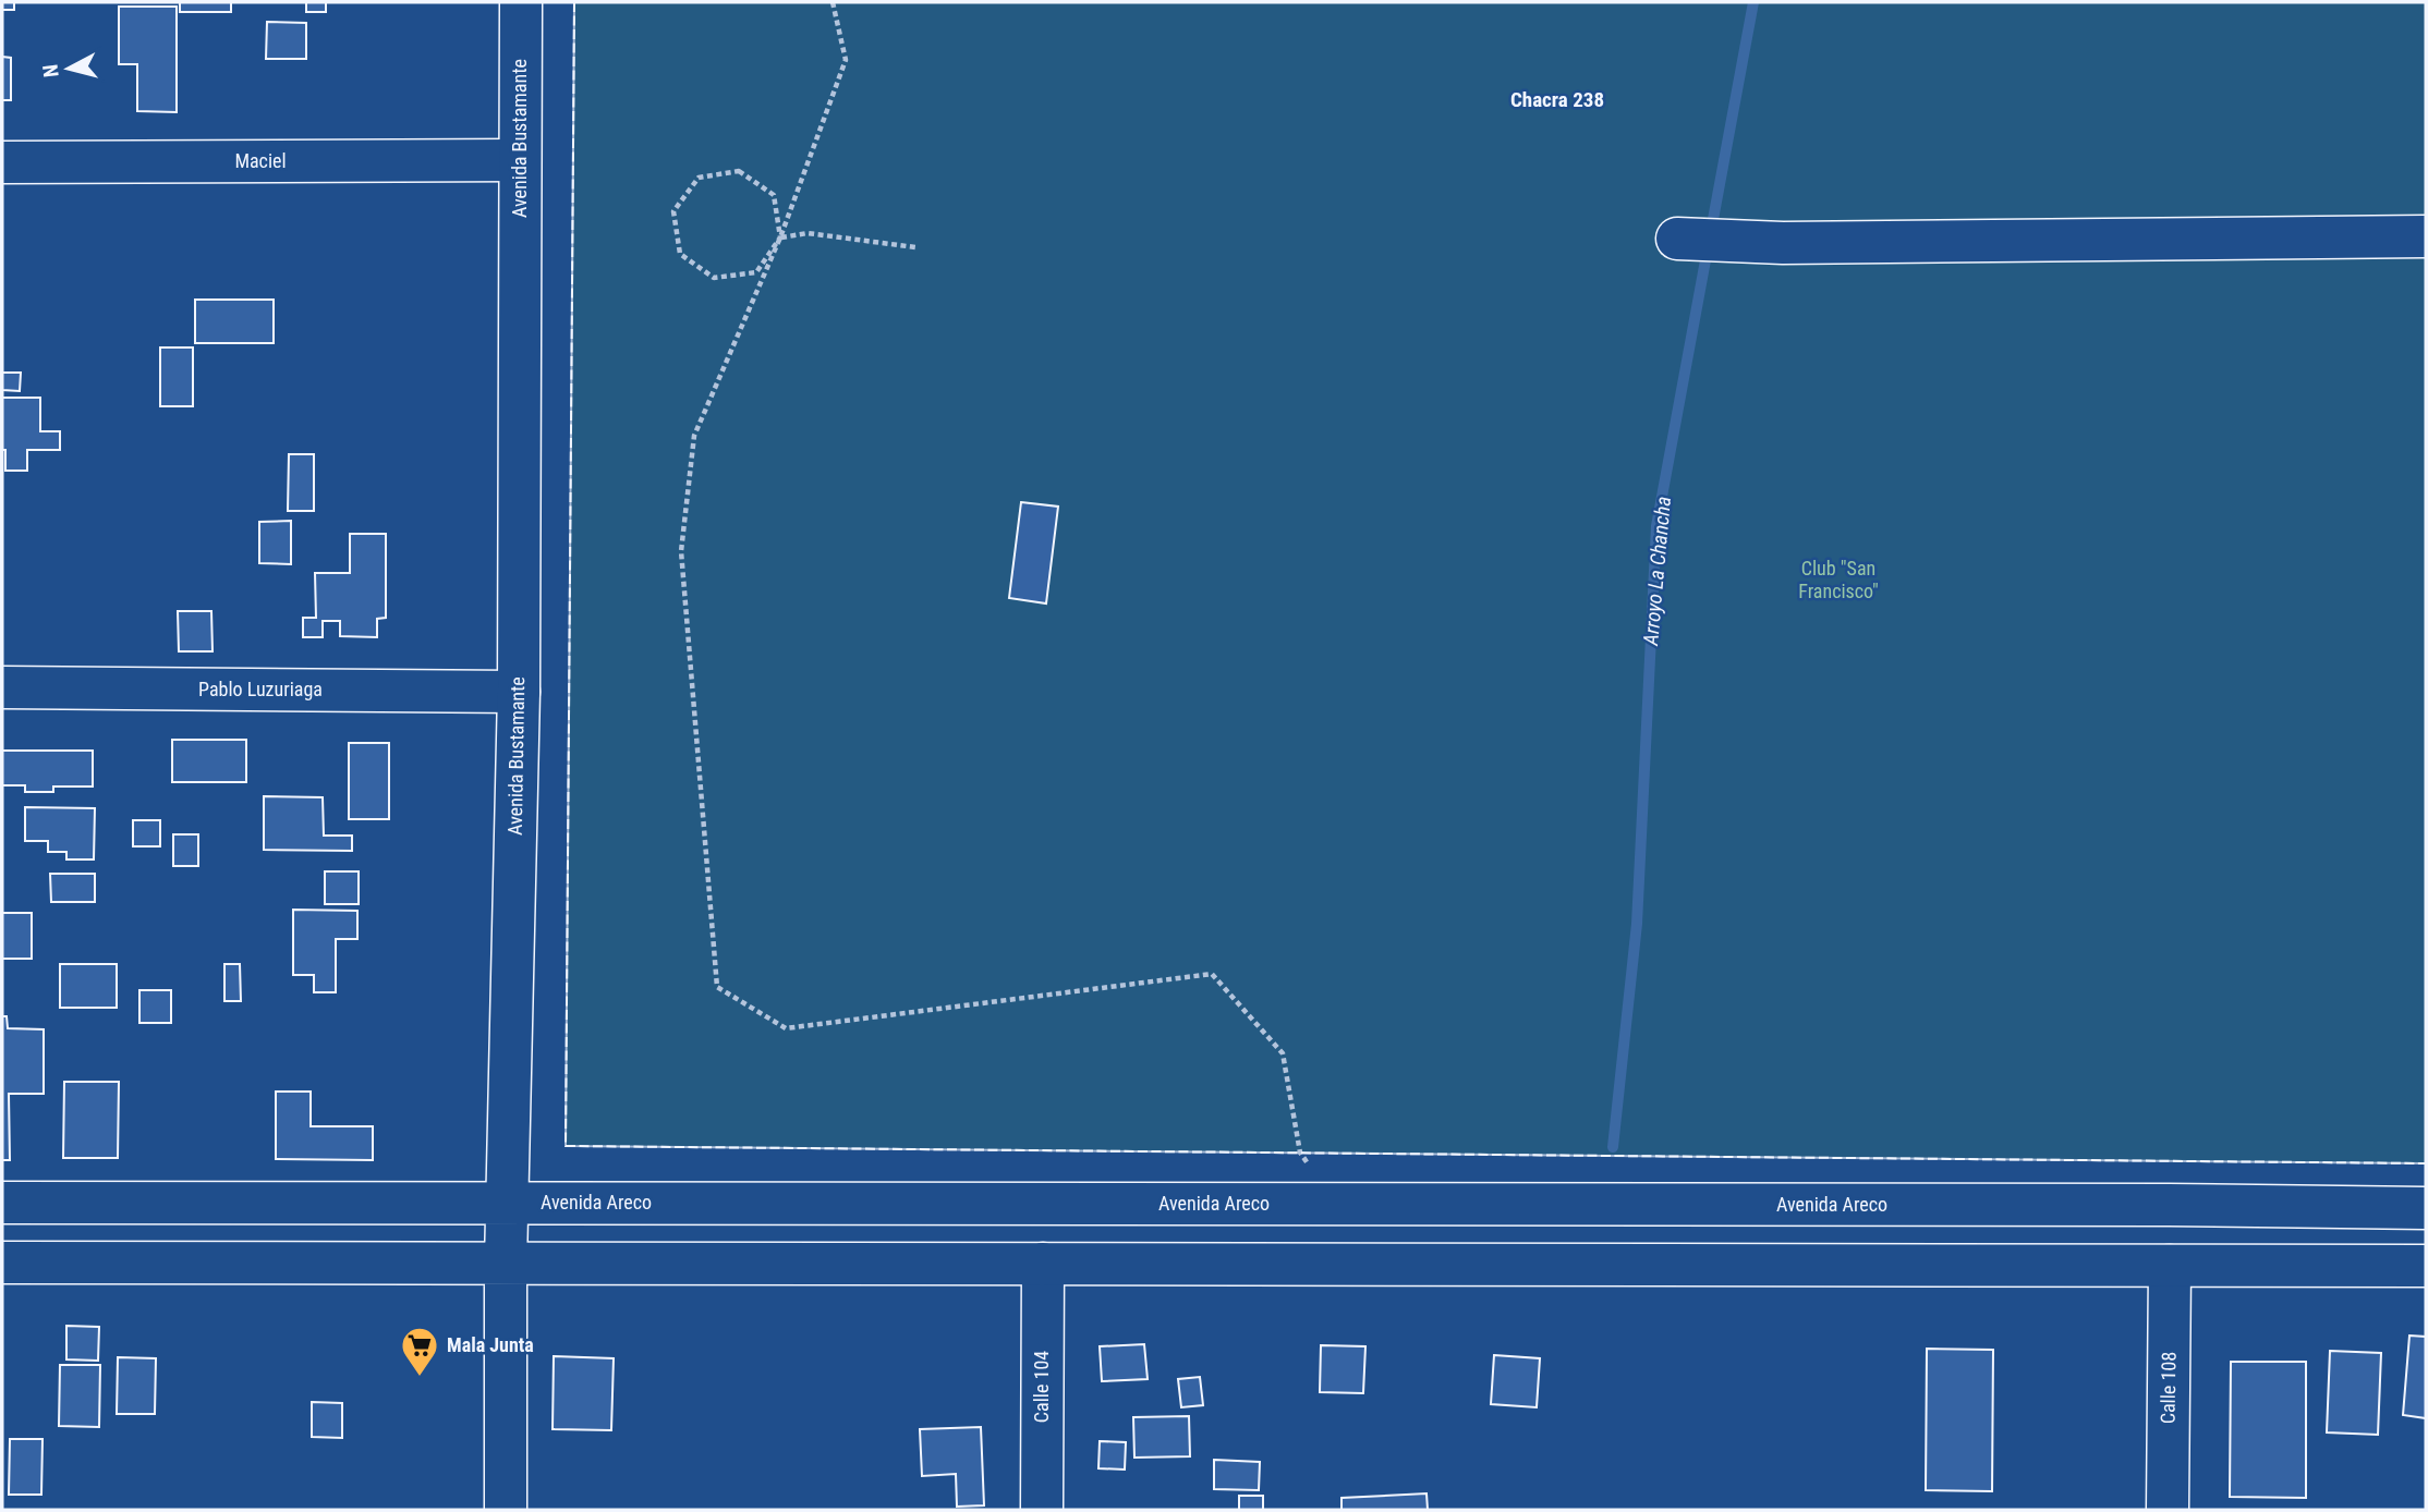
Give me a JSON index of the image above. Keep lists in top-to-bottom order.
{
  "streets": {
    "main road": [
      "Avenida Bustamante",
      "Maciel",
      "Pablo Luzuriaga",
      "Avenida Areco",
      "Calle 104",
      "Calle 108"
    ]
  },
  "crossings": [
    ["Avenida Bustamante", "Maciel"],
    ["Avenida Bustamante", "Pablo Luzuriaga"],
    ["Avenida Bustamante", "Avenida Areco"]
  ],
  "districts": ["Chacra 238"],
  "water": ["Arroyo La Chancha"],
  "parks": ["Club \"San Francisco\""],
  "places": {
    "supermarket": ["Mala Junta"]
  },
  "north": "left"
}
